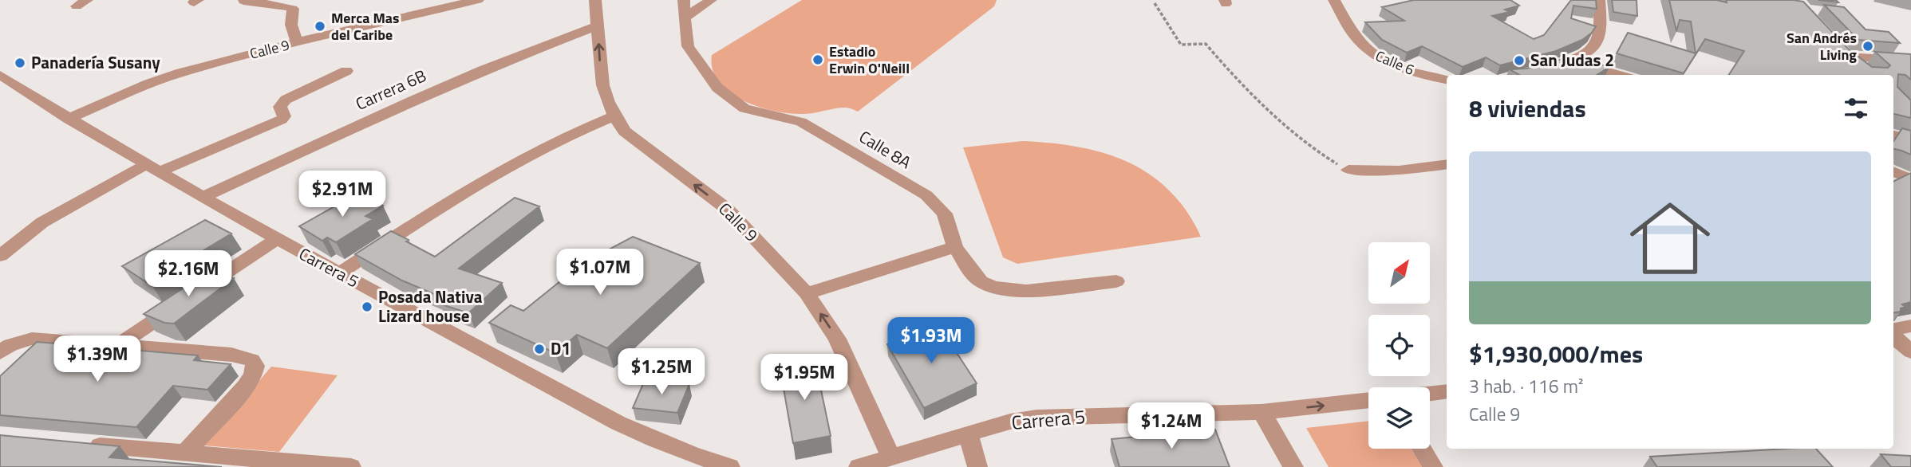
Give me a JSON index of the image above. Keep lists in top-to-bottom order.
{
  "streets": {
    "street": [
      "Calle 9",
      "Calle 6",
      "Carrera 6B",
      "Calle 8A",
      "Carrera 5"
    ]
  },
  "crossings": [
    ["Calle 9", "Carrera 6B"],
    ["Calle 9", "Carrera 5"],
    ["Carrera 6B", "Carrera 5"]
  ],
  "one_way": ["Calle 9"],
  "places": [
    "Merca Mas del Caribe",
    "San Andrés Living",
    "Estadio Erwin O'Neill",
    "San Judas 2",
    "Panadería Susany",
    "Posada Nativa Lizard house",
    "D1"
  ],
  "north": "top right",
  "page": {
    "heading": "8 viviendas",
    "list": [
      {
        "name": "$1,930,000/mes",
        "note": "3 hab. · 116 m² · Calle 9"
      }
    ],
    "price": [
      "$2.91M",
      "$1.07M",
      "$2.16M",
      "$1.93M",
      "$1.39M",
      "$1.25M",
      "$1.95M",
      "$1.24M"
    ]
  }
}
